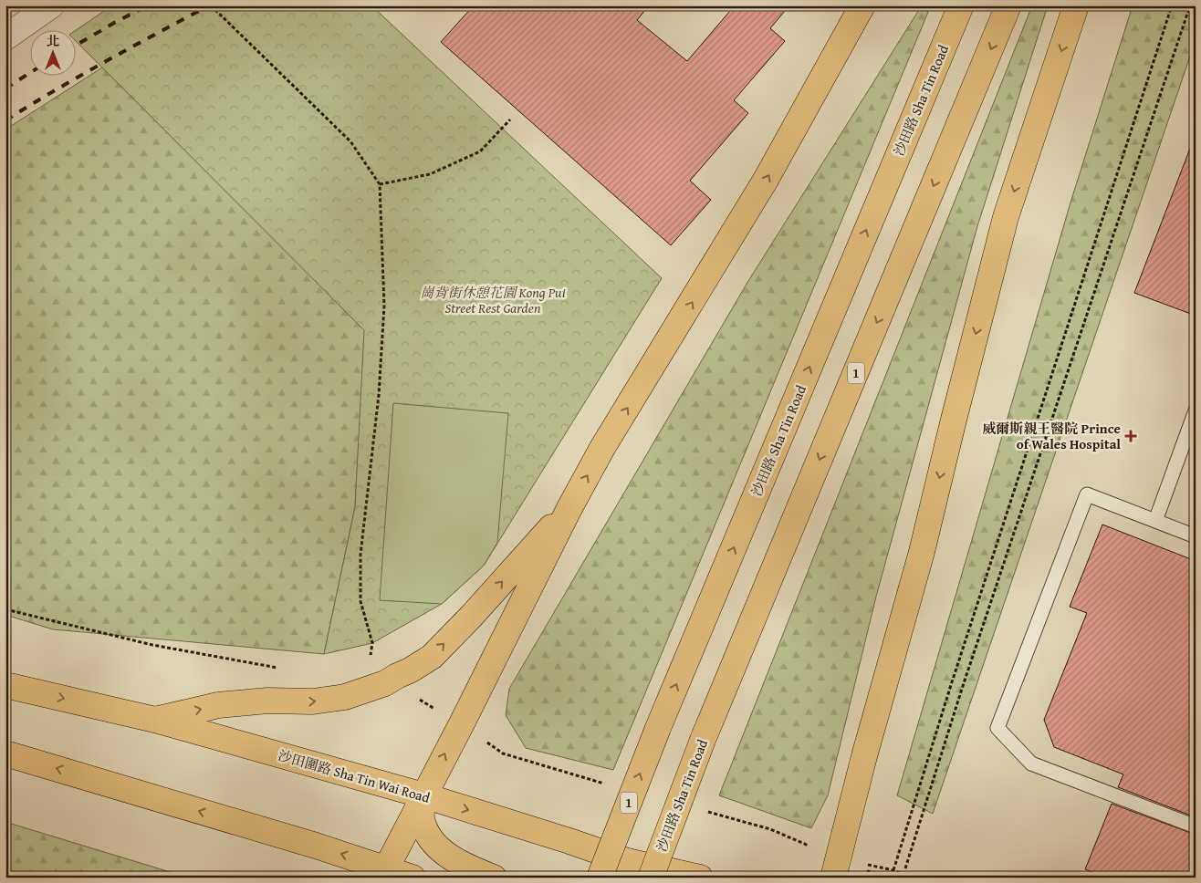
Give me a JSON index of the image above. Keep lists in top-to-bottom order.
{
  "streets": {
    "main road": ["沙田路 Sha Tin Road", "1", "沙田圍路 Sha Tin Wai Road"]
  },
  "parks": ["崗背街休憩花園 Kong Pui Street Rest Garden"],
  "places": {
    "health": ["威爾斯親王醫院 Prince of Wales Hospital"]
  },
  "north": "top"
}
